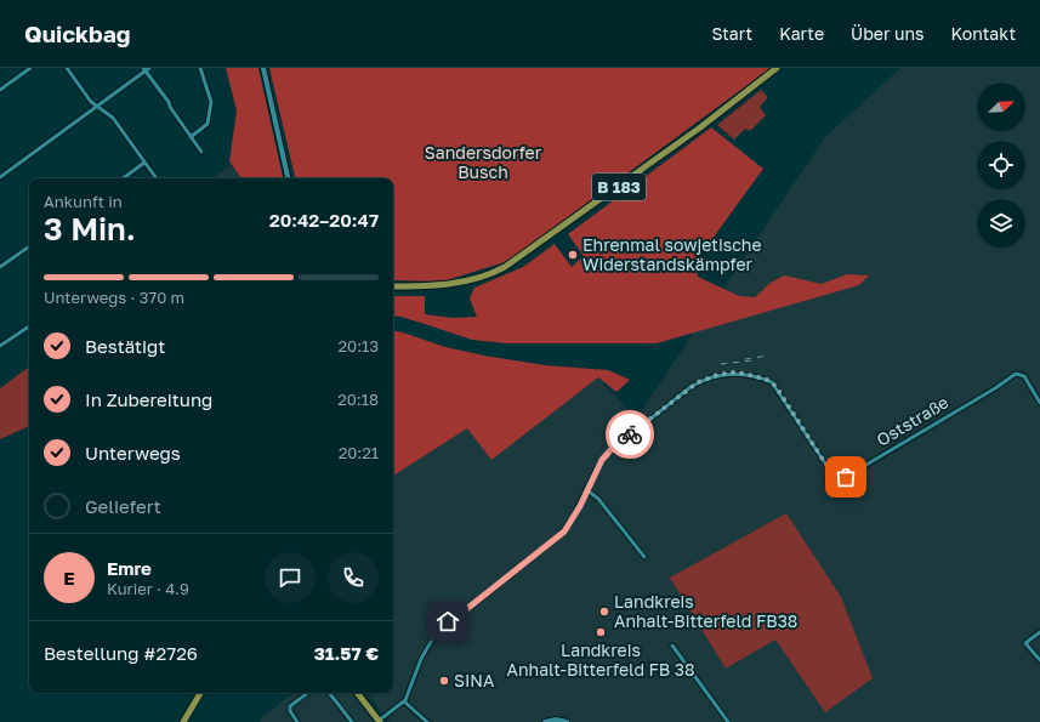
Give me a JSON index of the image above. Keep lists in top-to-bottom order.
{
  "streets": {
    "main road": ["B 183"],
    "street": ["Oststraße"]
  },
  "parks": ["Sandersdorfer Busch"],
  "places": [
    "Ehrenmal sowjetische Widerstandskämpfer",
    "Landkreis Anhalt-Bitterfeld FB38",
    "Landkreis Anhalt-Bitterfeld FB 38",
    "SINA"
  ],
  "north": "top right",
  "page": {
    "header": "Quickbag",
    "nav": [
      "Start",
      "Karte",
      "Über uns",
      "Kontakt"
    ],
    "heading": ["3 Min.", "Ankunft in", "20:42–20:47"],
    "panel": [
      "Emre",
      "Kurier · 4.9",
      "Bestellung #2726",
      "31.57 €"
    ],
    "bar": "Unterwegs · 370 m",
    "list": [
      ["Bestätigt", "20:13"],
      ["In Zubereitung", "20:18"],
      ["Unterwegs", "20:21"],
      "Geliefert"
    ],
    "round": "E"
  }
}
